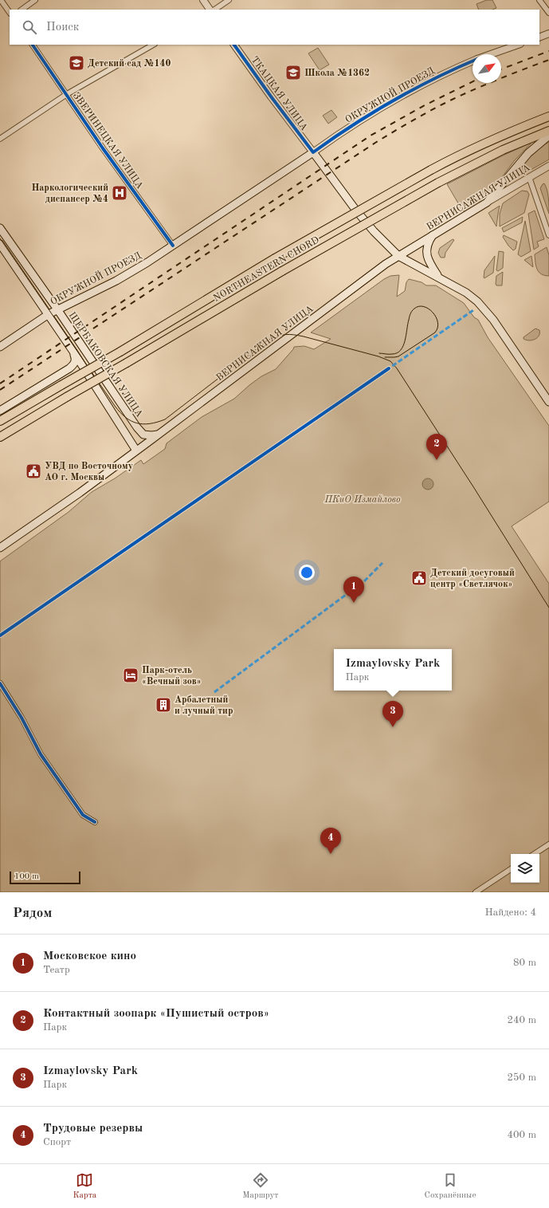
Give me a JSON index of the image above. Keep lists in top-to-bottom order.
{
  "streets": {
    "main road": [
      "ТКАЦКАЯ УЛИЦА",
      "ОКРУЖНОЙ ПРОЕЗД",
      "ВЕРНИСАЖНАЯ УЛИЦА",
      "NORTHEASTERN CHORD",
      "ЩЕРБАКОВСКАЯ УЛИЦА"
    ],
    "street": ["ЗВЕРИНЕЦКАЯ УЛИЦА"]
  },
  "crossings": [
    ["ТКАЦКАЯ УЛИЦА", "ОКРУЖНОЙ ПРОЕЗД"],
    ["ТКАЦКАЯ УЛИЦА", "ВЕРНИСАЖНАЯ УЛИЦА"],
    ["ОКРУЖНОЙ ПРОЕЗД", "ЗВЕРИНЕЦКАЯ УЛИЦА"],
    ["ОКРУЖНОЙ ПРОЕЗД", "ЩЕРБАКОВСКАЯ УЛИЦА"],
    ["ВЕРНИСАЖНАЯ УЛИЦА", "ЩЕРБАКОВСКАЯ УЛИЦА"]
  ],
  "parks": ["ПКиО Измайлово"],
  "places": {
    "school or university": ["Детский сад №140", "Школа №1362"],
    "hospital": ["Наркологический диспансер №4"],
    "public building": ["УВД по Восточному АО г. Москвы", "Детский досуговый центр «Светлячок»"],
    "hotel": ["Парк-отель «Вечный зов»"],
    "building": ["Арбалетный и лучный тир"]
  },
  "scale_bar": "100 m",
  "north": "top right",
  "page": {
    "search": "Поиск",
    "pins": [
      "2",
      "1",
      "3",
      "4"
    ],
    "popup": ["Izmaylovsky Park", "Парк"],
    "scale": "100 m",
    "heading": ["Рядом", "Найдено: 4"],
    "list": [
      {
        "mark": "1",
        "name": "Московское кино",
        "note": "Театр",
        "value": "80 m"
      },
      {
        "mark": "2",
        "name": "Контактный зоопарк «Пушистый остров»",
        "note": "Парк",
        "value": "240 m"
      },
      {
        "mark": "3",
        "name": "Izmaylovsky Park",
        "note": "Парк",
        "value": "250 m"
      },
      {
        "mark": "4",
        "name": "Трудовые резервы",
        "note": "Спорт",
        "value": "400 m"
      }
    ],
    "nav": ["Карта", "Маршрут", "Сохранённые"]
  }
}
